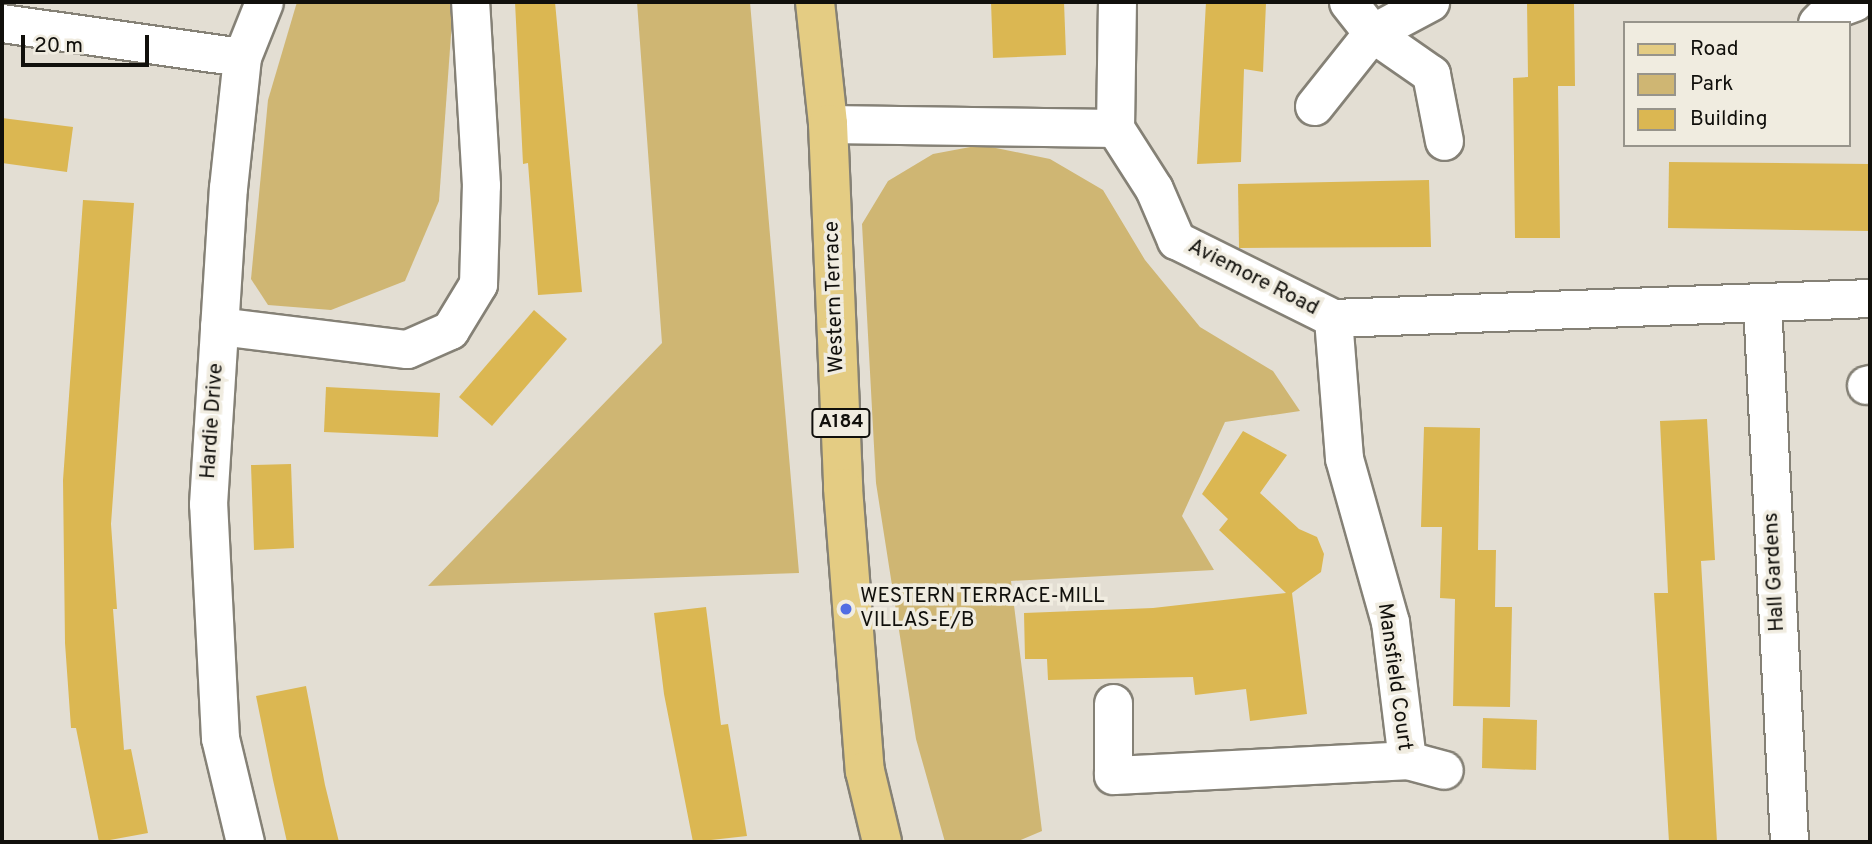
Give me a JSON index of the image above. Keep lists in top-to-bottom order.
{
  "streets": {
    "main road": ["Western Terrace", "A184"],
    "street": [
      "Aviemore Road",
      "Hardie Drive",
      "Hall Gardens",
      "Mansfield Court"
    ]
  },
  "crossings": [
    ["Aviemore Road", "Hall Gardens"],
    ["Aviemore Road", "Mansfield Court"]
  ],
  "places": ["WESTERN TERRACE-MILL VILLAS-E/B"],
  "legend": ["Road", "Park", "Building"],
  "scale_bar": "20 m"
}
